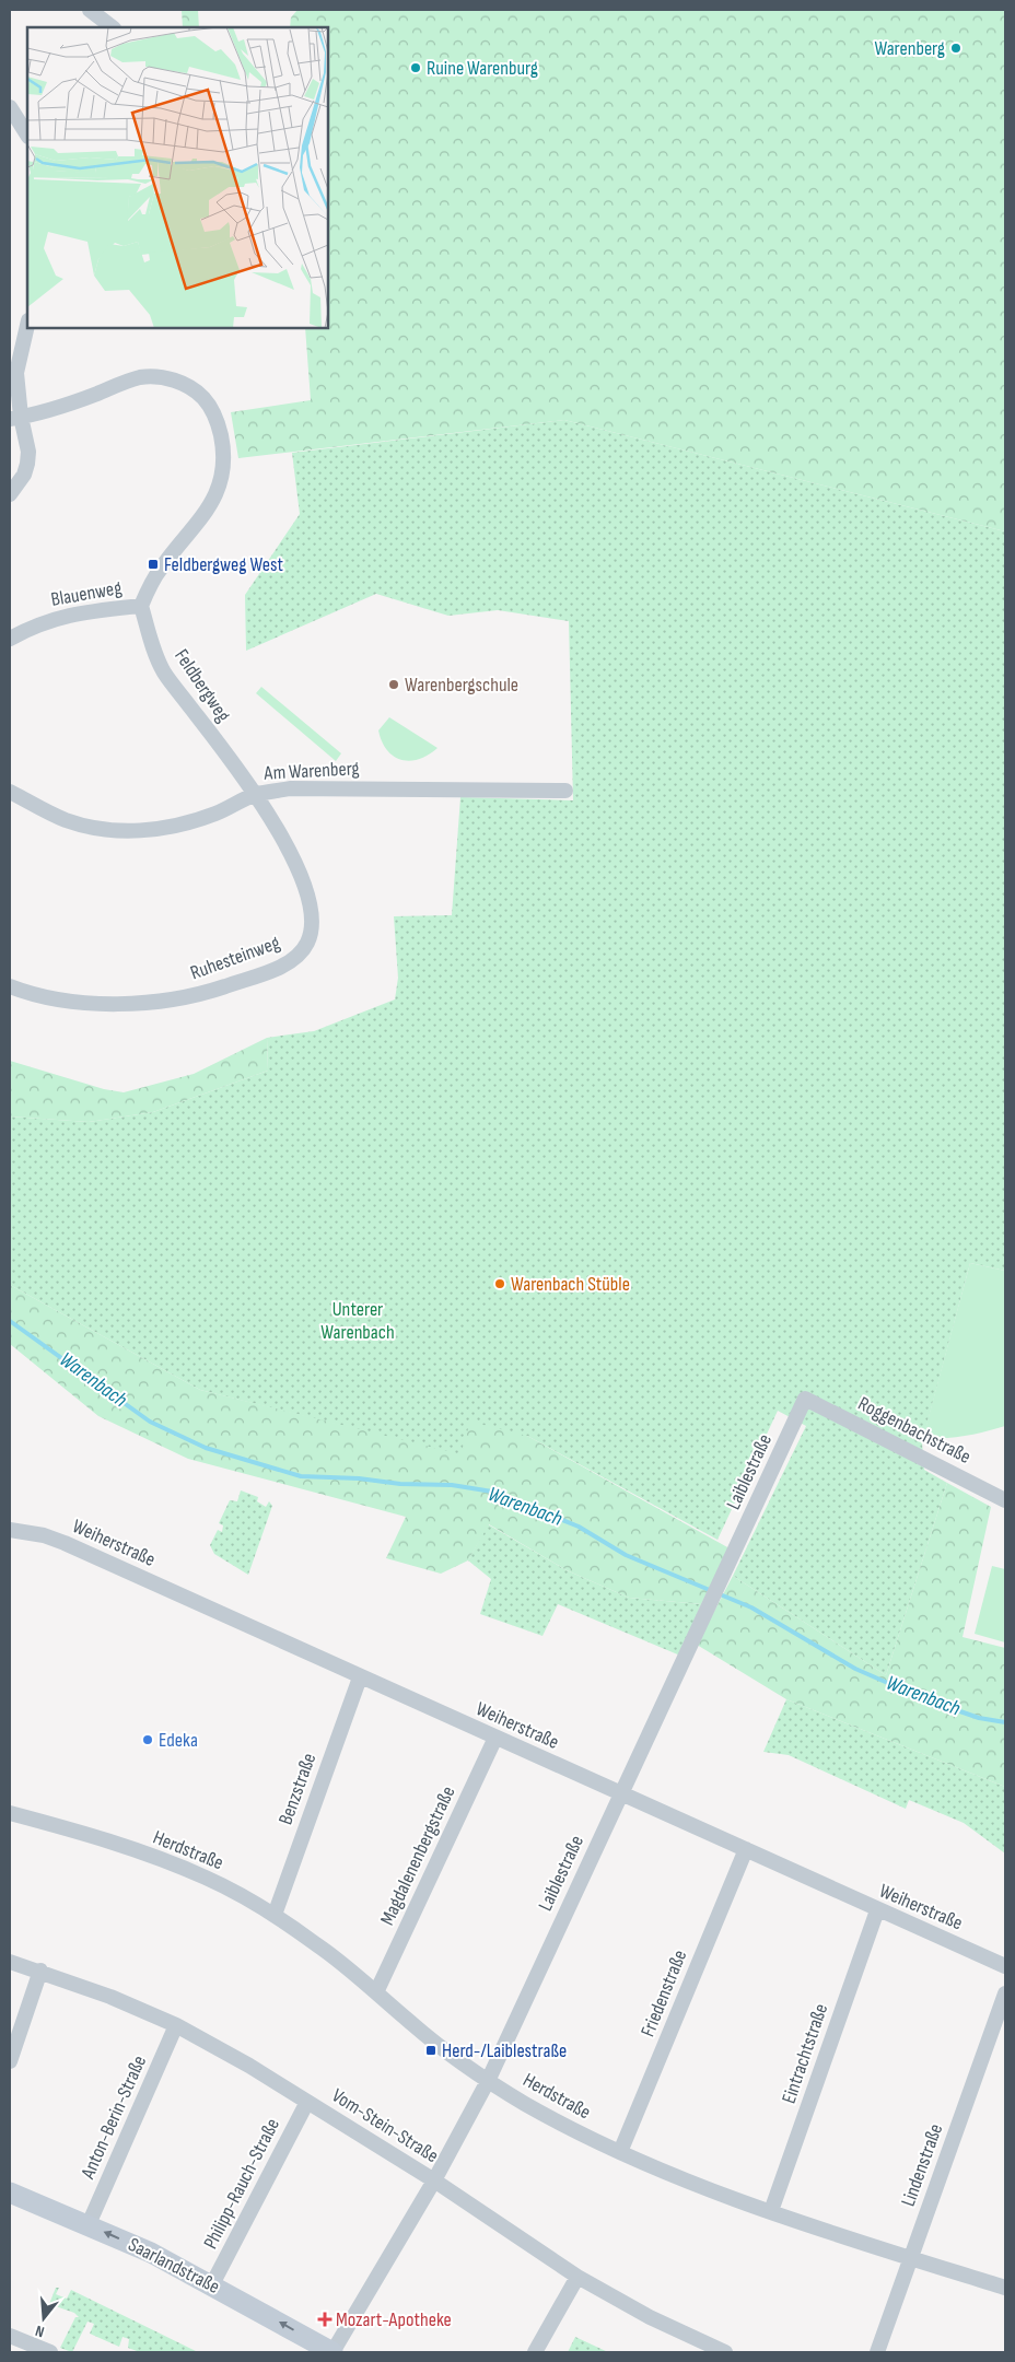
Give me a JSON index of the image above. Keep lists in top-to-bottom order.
{
  "streets": {
    "street": [
      "Blauenweg",
      "Feldbergweg",
      "Am Warenberg",
      "Ruhesteinweg",
      "Roggenbachstraße",
      "Laiblestraße",
      "Weiherstraße",
      "Benzstraße",
      "Herdstraße",
      "Magdalenenbergstraße",
      "Friedenstraße",
      "Eintrachtstraße",
      "Anton-Berin-Straße",
      "Vom-Stein-Straße",
      "Lindenstraße",
      "Philipp-Rauch-Straße",
      "Saarlandstraße"
    ]
  },
  "crossings": [
    ["Blauenweg", "Feldbergweg"],
    ["Feldbergweg", "Am Warenberg"],
    ["Feldbergweg", "Ruhesteinweg"],
    ["Am Warenberg", "Ruhesteinweg"],
    ["Roggenbachstraße", "Laiblestraße"],
    ["Laiblestraße", "Weiherstraße"],
    ["Laiblestraße", "Herdstraße"],
    ["Laiblestraße", "Vom-Stein-Straße"],
    ["Laiblestraße", "Saarlandstraße"],
    ["Weiherstraße", "Benzstraße"],
    ["Weiherstraße", "Magdalenenbergstraße"],
    ["Weiherstraße", "Friedenstraße"],
    ["Weiherstraße", "Eintrachtstraße"],
    ["Benzstraße", "Herdstraße"],
    ["Herdstraße", "Magdalenenbergstraße"],
    ["Herdstraße", "Friedenstraße"],
    ["Herdstraße", "Eintrachtstraße"],
    ["Herdstraße", "Lindenstraße"],
    ["Anton-Berin-Straße", "Vom-Stein-Straße"],
    ["Anton-Berin-Straße", "Saarlandstraße"],
    ["Vom-Stein-Straße", "Philipp-Rauch-Straße"],
    ["Philipp-Rauch-Straße", "Saarlandstraße"]
  ],
  "one_way": ["Saarlandstraße"],
  "water": ["Warenbach"],
  "parks": ["Unterer Warenbach"],
  "places": {
    "other": [
      "Warenberg",
      "Ruine Warenburg",
      "Warenbergschule",
      "Warenbach Stüble",
      "Edeka"
    ],
    "transit": ["Feldbergweg West", "Herd-/Laiblestraße"],
    "health": ["Mozart-Apotheke"]
  },
  "north": "bottom"
}
